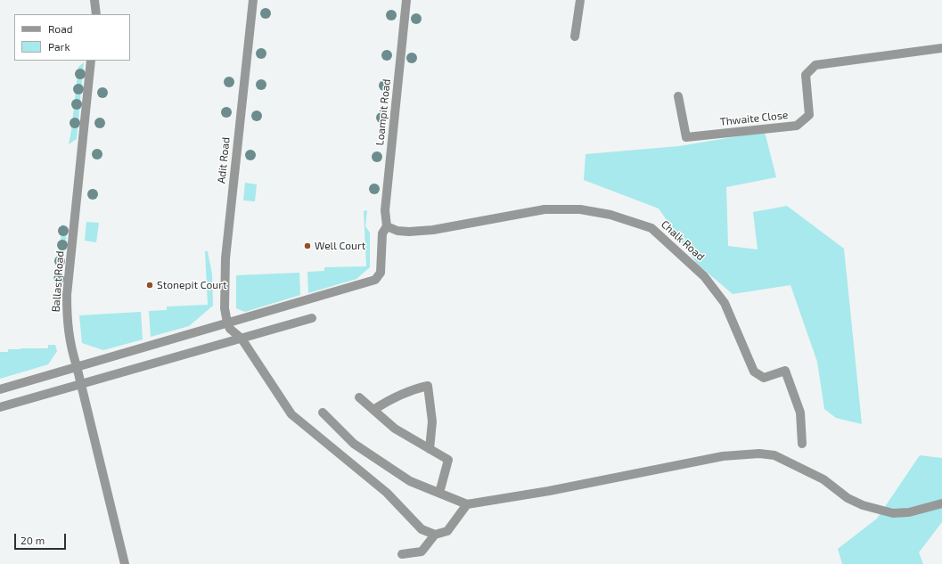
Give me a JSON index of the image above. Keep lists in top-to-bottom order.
{
  "streets": {
    "street": [
      "Loampit Road",
      "Thwaite Close",
      "Adit Road",
      "Chalk Road",
      "Ballast Road"
    ]
  },
  "crossings": [
    ["Loampit Road", "Chalk Road"]
  ],
  "places": ["Well Court", "Stonepit Court"],
  "legend": ["Road", "Park"],
  "scale_bar": "20 m"
}
